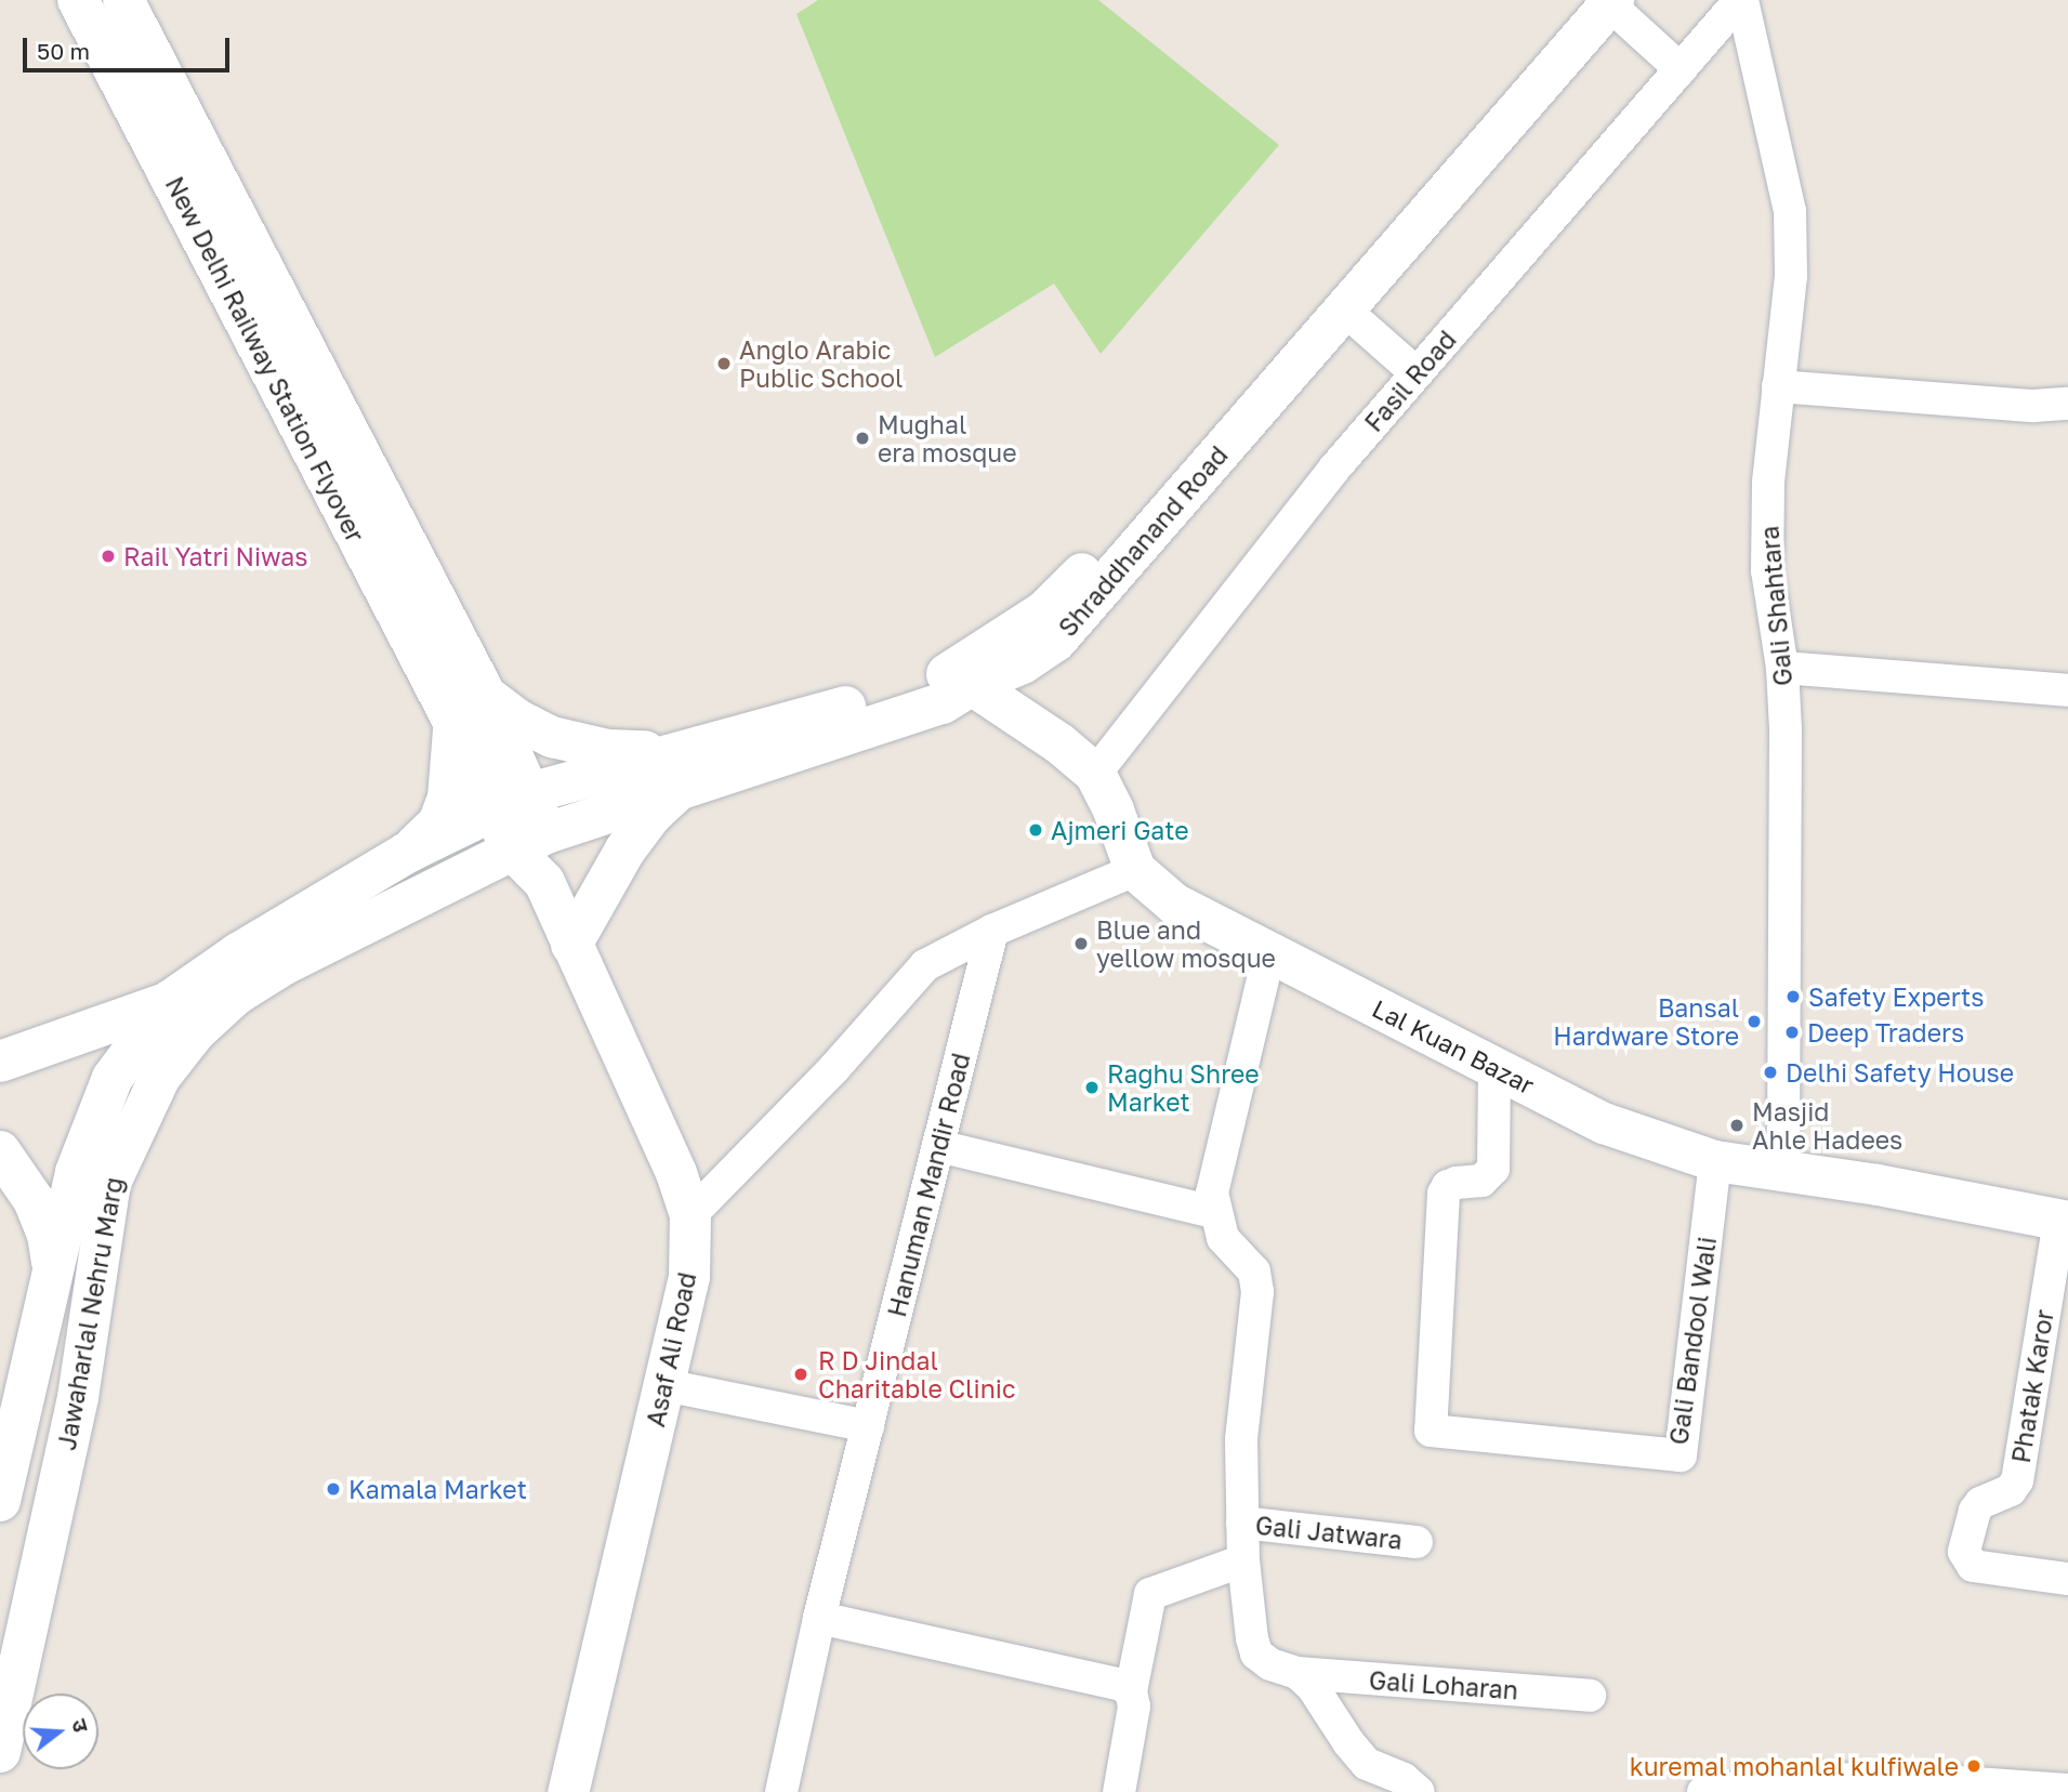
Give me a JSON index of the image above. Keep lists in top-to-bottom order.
{
  "streets": {
    "main road": [
      "New Delhi Railway Station Flyover",
      "Shraddhanand Road",
      "Lal Kuan Bazar",
      "Jawaharlal Nehru Marg",
      "Asaf Ali Road"
    ],
    "street": [
      "Fasil Road",
      "Gali Shahtara",
      "Hanuman Mandir Road",
      "Gali Bandool Wali",
      "Phatak Karor",
      "Gali Jatwara",
      "Gali Loharan"
    ]
  },
  "crossings": [
    ["New Delhi Railway Station Flyover", "Shraddhanand Road"],
    ["Fasil Road", "Gali Shahtara"],
    ["Fasil Road", "Lal Kuan Bazar"],
    ["Shraddhanand Road", "Lal Kuan Bazar"],
    ["Shraddhanand Road", "Jawaharlal Nehru Marg"],
    ["Shraddhanand Road", "Asaf Ali Road"],
    ["Gali Shahtara", "Lal Kuan Bazar"],
    ["Lal Kuan Bazar", "Gali Bandool Wali"],
    ["Lal Kuan Bazar", "Phatak Karor"],
    ["Jawaharlal Nehru Marg", "Asaf Ali Road"]
  ],
  "places": [
    "Anglo Arabic Public School",
    "Mughal era mosque",
    "Rail Yatri Niwas",
    "Ajmeri Gate",
    "Blue and yellow mosque",
    "Safety Experts",
    "Bansal Hardware Store",
    "Deep Traders",
    "Delhi Safety House",
    "Raghu Shree Market",
    "Masjid Ahle Hadees",
    "R D Jindal Charitable Clinic",
    "Kamala Market",
    "kuremal mohanlal kulfiwale"
  ],
  "scale_bar": "50 m",
  "north": "right"
}
